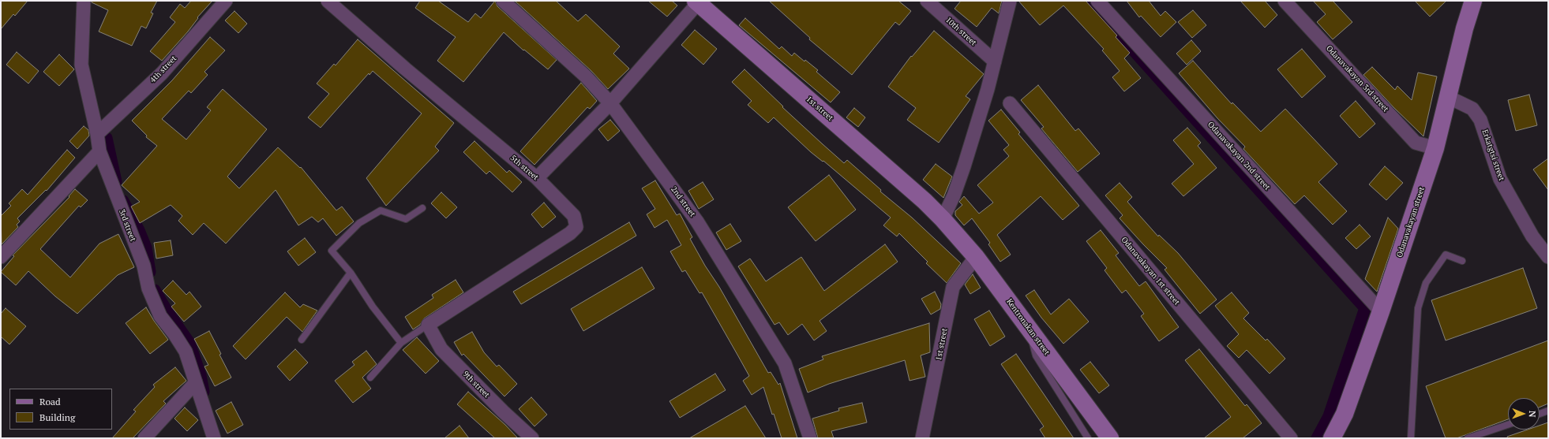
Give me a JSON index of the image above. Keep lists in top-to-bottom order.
{
  "streets": {
    "main road": ["1st street", "Odanavakayan street", "Kentronakan street"],
    "street": [
      "10th street",
      "4th street",
      "Odanavakayan 3rd street",
      "Erkatgtsi street",
      "Odanavakayan 2nd street",
      "5th street",
      "2nd street",
      "3rd street",
      "Odanavakayan 1st street",
      "9th street"
    ]
  },
  "crossings": [
    ["4th street", "3rd street"],
    ["Odanavakayan 3rd street", "Odanavakayan street"],
    ["1st street", "Kentronakan street"],
    ["Erkatgtsi street", "Odanavakayan street"],
    ["Odanavakayan 2nd street", "Odanavakayan street"],
    ["5th street", "9th street"]
  ],
  "legend": ["Road", "Building"],
  "north": "right"
}
